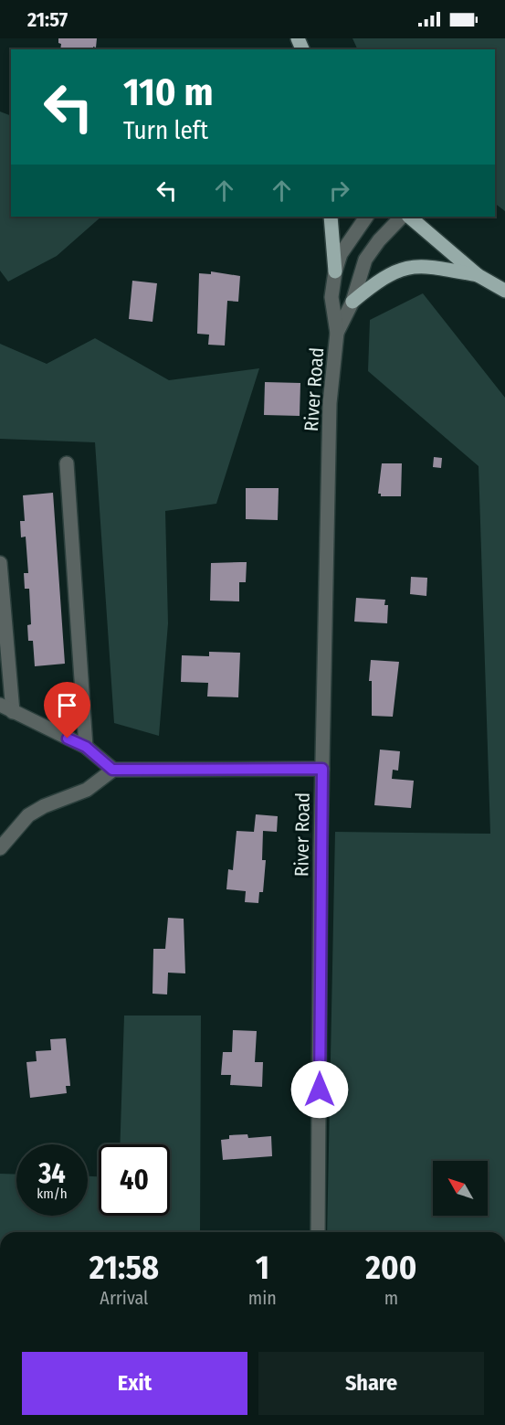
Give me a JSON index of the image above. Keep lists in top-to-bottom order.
{
  "streets": {
    "street": ["River Road"]
  },
  "north": "top left",
  "page": {
    "status": "21:57",
    "turn": ["110 m", "Turn left"],
    "speed": "34 km/h",
    "limit": "40",
    "eta": [
      "21:58",
      "Arrival",
      "1",
      "min",
      "200",
      "m"
    ],
    "buttons": ["Exit", "Share"]
  }
}
